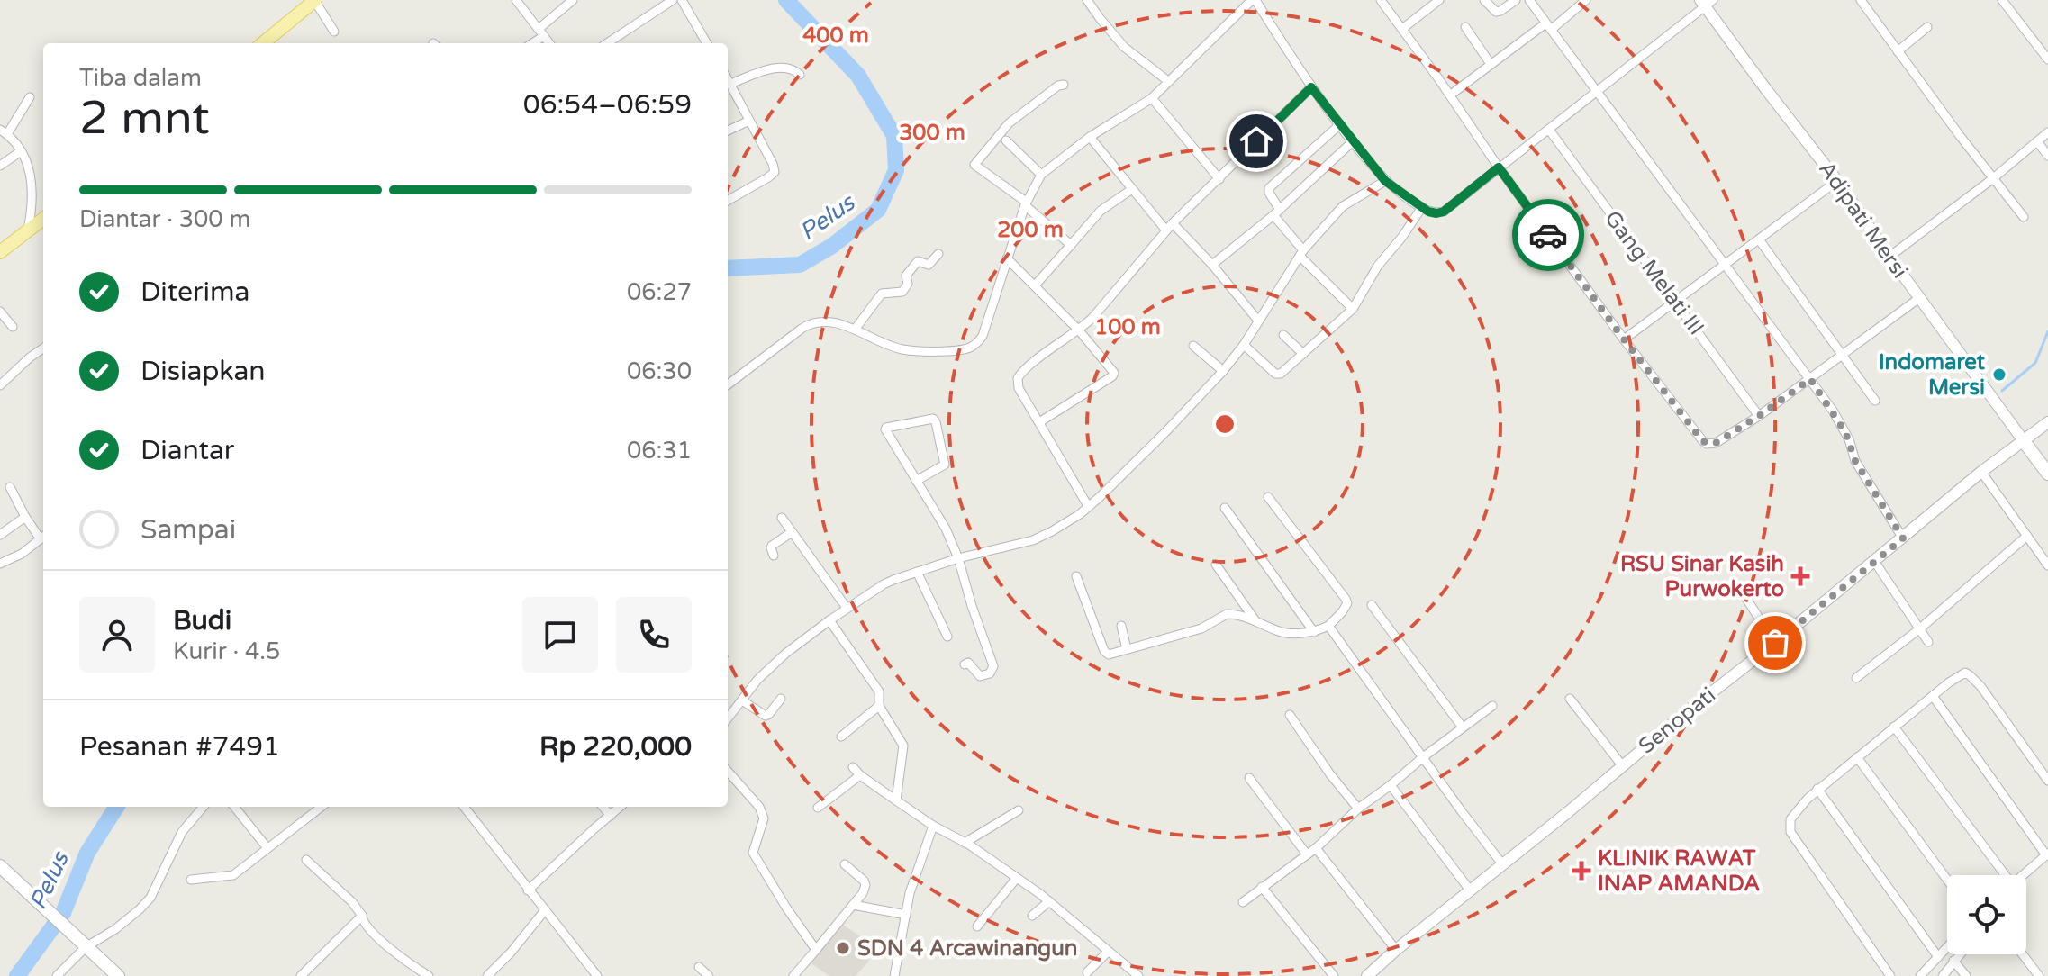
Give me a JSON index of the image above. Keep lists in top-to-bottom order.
{
  "streets": {
    "street": ["Adipati Mersi", "Gang Melati III", "Senopati"]
  },
  "crossings": [
    ["Adipati Mersi", "Senopati"]
  ],
  "water": ["Pelus"],
  "places": {
    "other": ["Indomaret Mersi", "SDN 4 Arcawinangun"],
    "health": ["RSU Sinar Kasih Purwokerto", "KLINIK RAWAT INAP AMANDA"]
  },
  "page": {
    "heading": ["2 mnt", "Tiba dalam", "06:54–06:59"],
    "panel": [
      "Budi",
      "Kurir · 4.5",
      "Pesanan #7491",
      "Rp 220,000"
    ],
    "bar": "Diantar · 300 m",
    "list": [
      ["Diterima", "06:27"],
      ["Disiapkan", "06:30"],
      ["Diantar", "06:31"],
      "Sampai"
    ]
  },
  "rings": [
    "400 m",
    "300 m",
    "200 m",
    "100 m"
  ]
}
